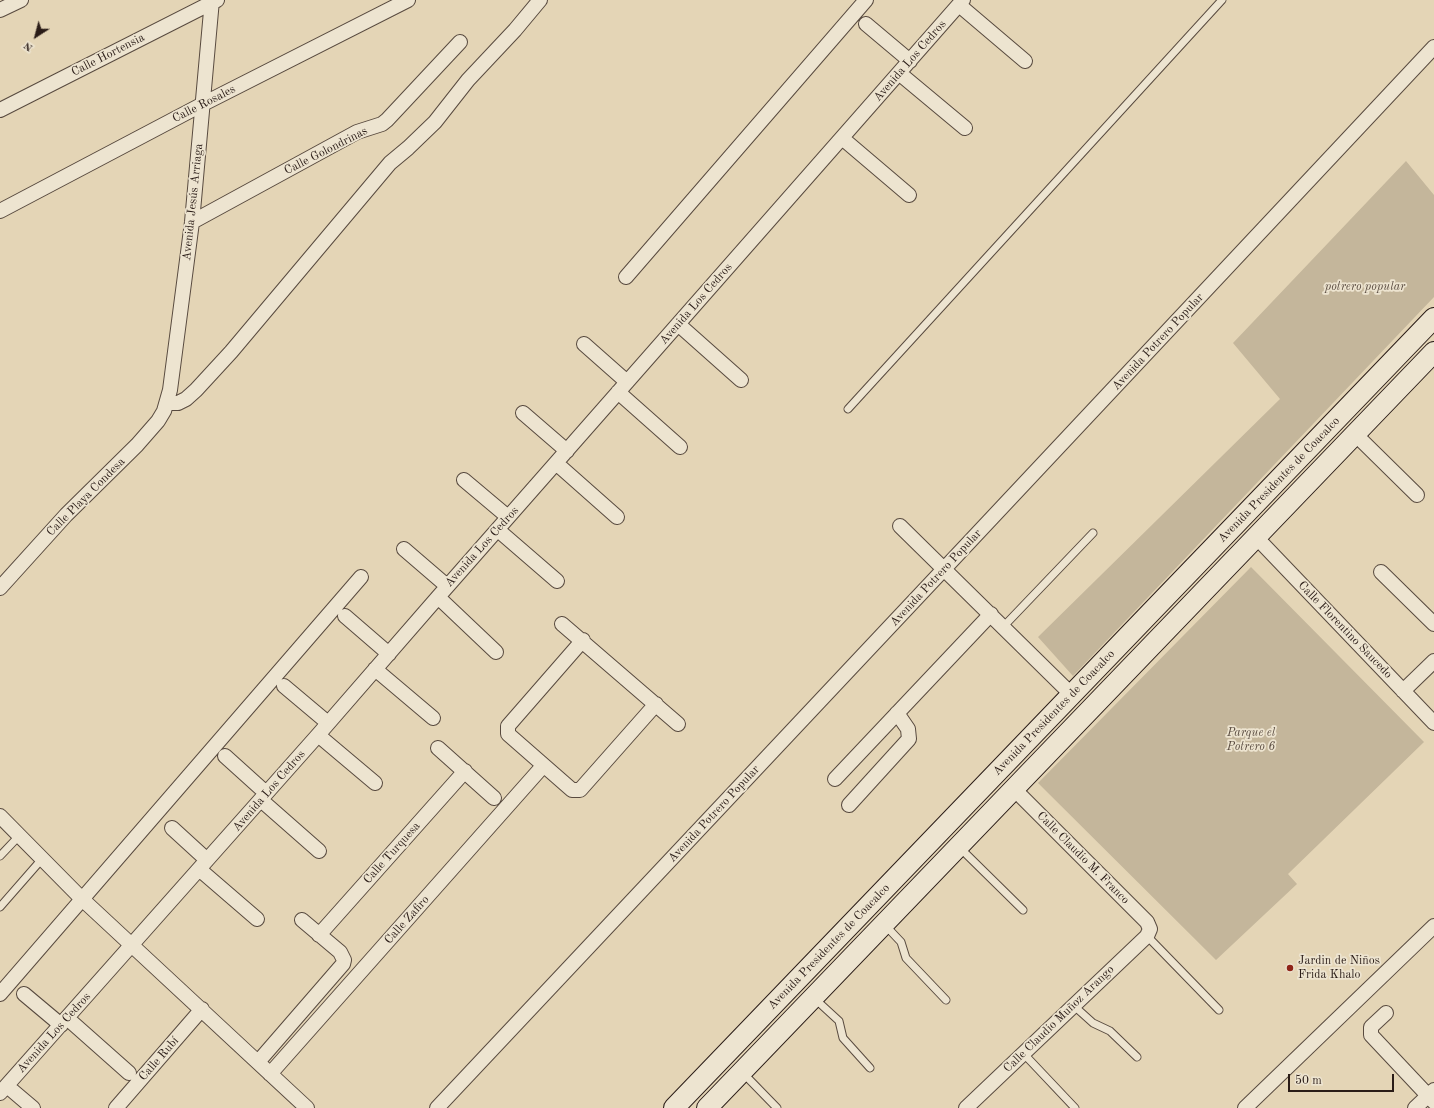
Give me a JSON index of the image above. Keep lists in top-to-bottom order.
{
  "streets": {
    "street": [
      "Calle Hortensia",
      "Avenida Los Cedros",
      "Calle Rosales",
      "Calle Golondrinas",
      "Avenida Jesús Arriaga",
      "Avenida Potrero Popular",
      "Avenida Presidentes de Coacalco",
      "Calle Playa Condesa",
      "Calle Florentino Saucedo",
      "Calle Turquesa",
      "Calle Claudio M. Franco",
      "Calle Zafiro",
      "Calle Claudio Muñoz Arango",
      "Calle Rubí"
    ]
  },
  "crossings": [
    ["Calle Hortensia", "Avenida Jesús Arriaga"],
    ["Calle Rosales", "Avenida Jesús Arriaga"],
    ["Calle Golondrinas", "Avenida Jesús Arriaga"],
    ["Avenida Jesús Arriaga", "Calle Playa Condesa"],
    ["Avenida Presidentes de Coacalco", "Calle Florentino Saucedo"],
    ["Avenida Presidentes de Coacalco", "Calle Claudio M. Franco"],
    ["Calle Claudio M. Franco", "Calle Claudio Muñoz Arango"]
  ],
  "parks": ["potrero popular", "Parque el Potrero 6"],
  "places": ["Jardin de Niños Frida Khalo"],
  "scale_bar": "50 m",
  "north": "bottom left"
}
